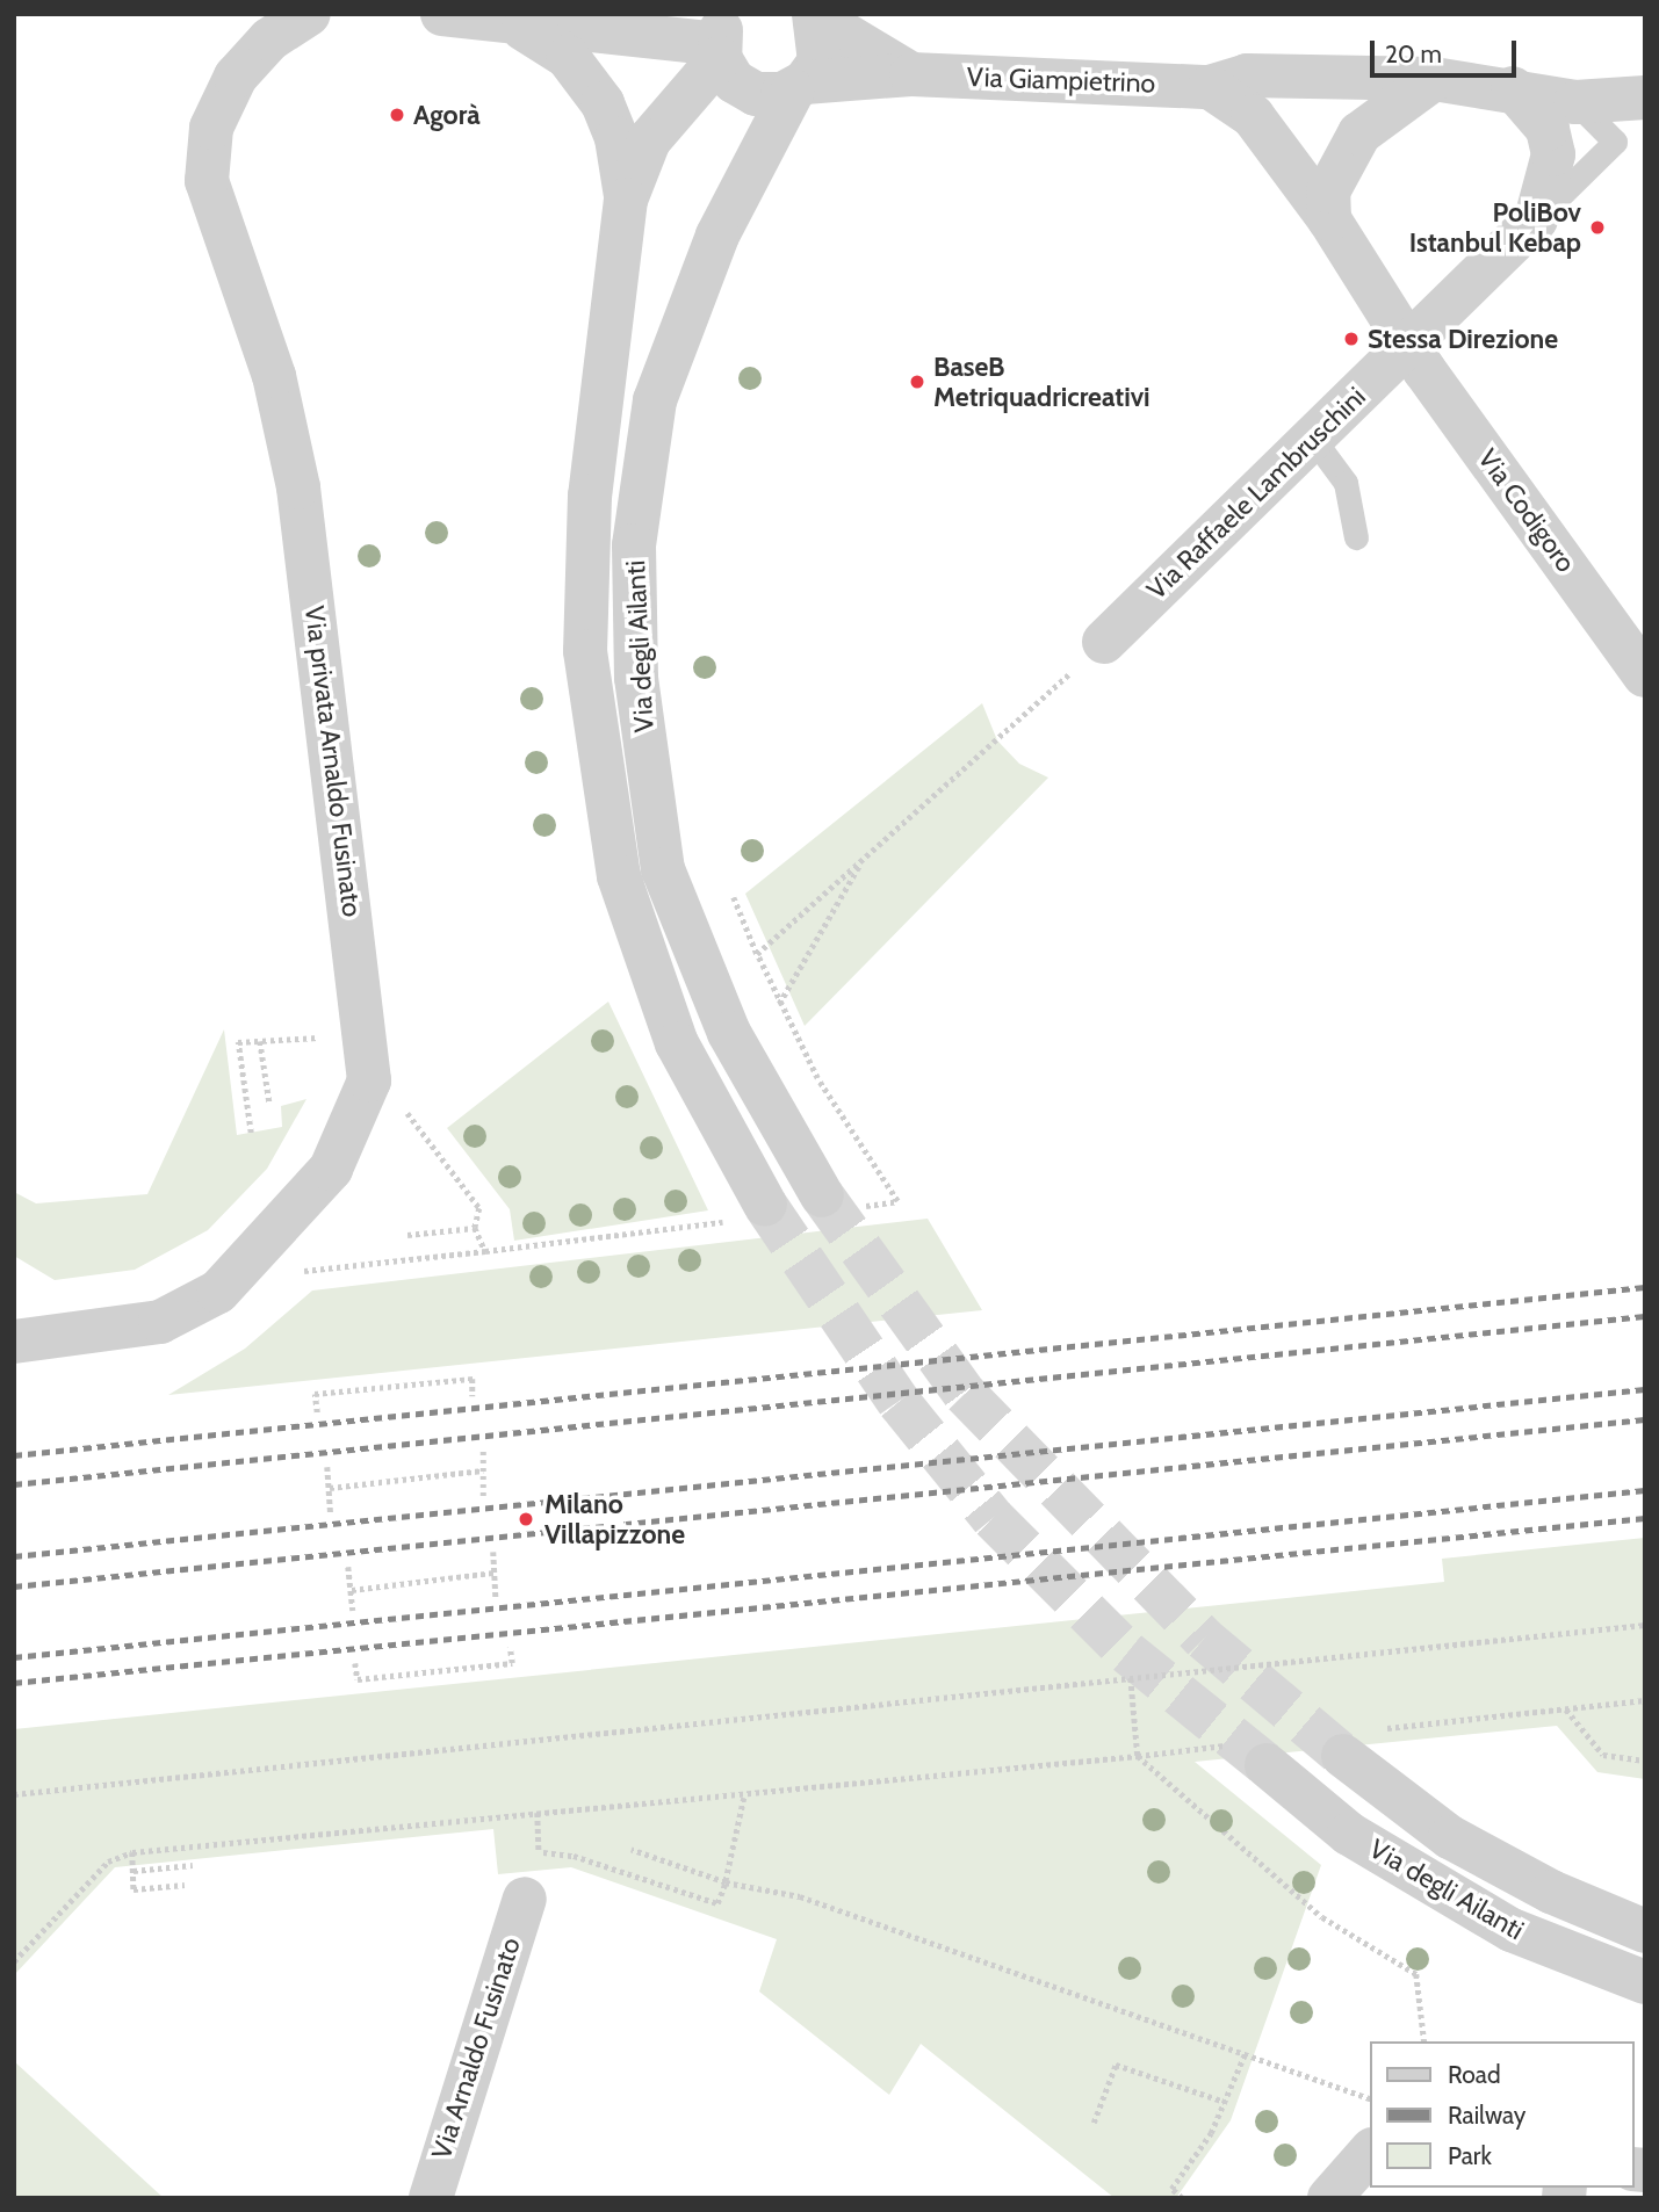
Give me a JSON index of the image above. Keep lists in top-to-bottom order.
{
  "streets": {
    "street": [
      "Via Giampietrino",
      "Via Raffaele Lambruschini",
      "Via Codigoro",
      "Via degli Ailanti",
      "Via privata Arnaldo Fusinato",
      "Via Arnaldo Fusinato"
    ]
  },
  "crossings": [
    ["Via Giampietrino", "Via Raffaele Lambruschini"],
    ["Via Giampietrino", "Via Codigoro"],
    ["Via Giampietrino", "Via degli Ailanti"],
    ["Via Raffaele Lambruschini", "Via Codigoro"]
  ],
  "places": [
    "Agorà",
    "PoliBov Istanbul Kebap",
    "Stessa Direzione",
    "BaseB Metriquadricreativi",
    "Milano Villapizzone"
  ],
  "legend": ["Road", "Railway", "Park"],
  "scale_bar": "20 m"
}
